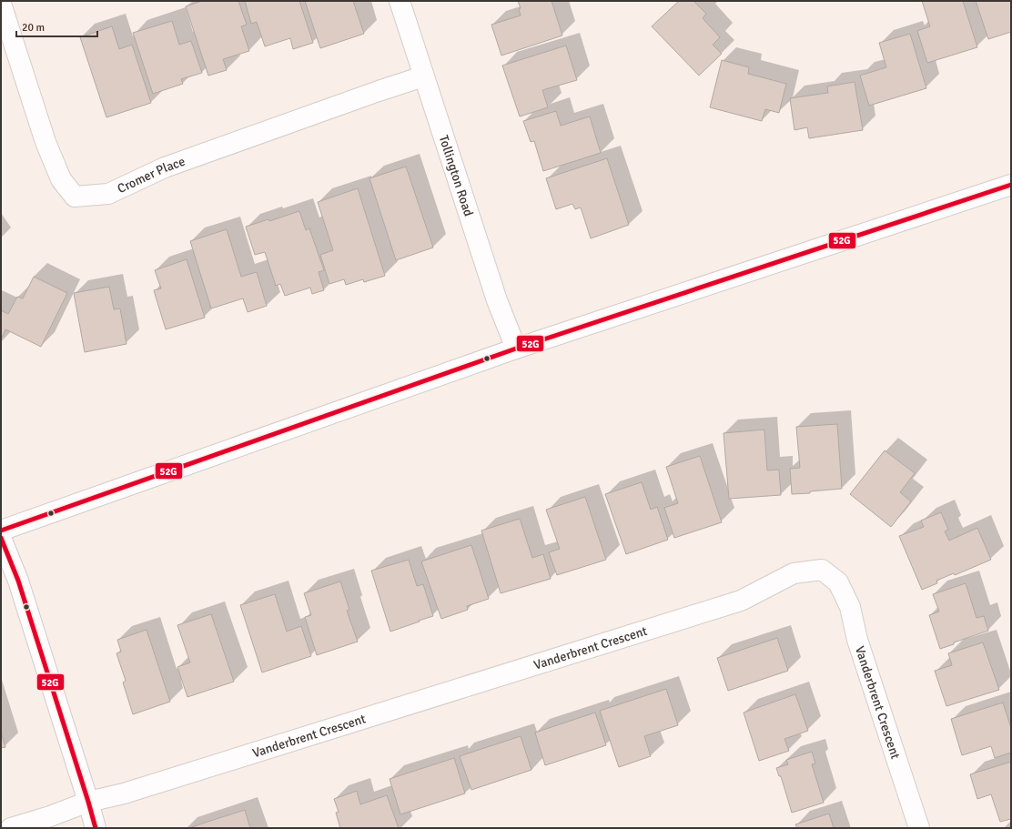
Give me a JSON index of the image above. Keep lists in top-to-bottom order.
{
  "streets": {
    "street": ["Cromer Place", "Tollington Road", "Vanderbrent Crescent"]
  },
  "crossings": [
    ["Cromer Place", "Tollington Road"]
  ],
  "lines": ["transit line 52G"],
  "scale_bar": "20 m"
}
